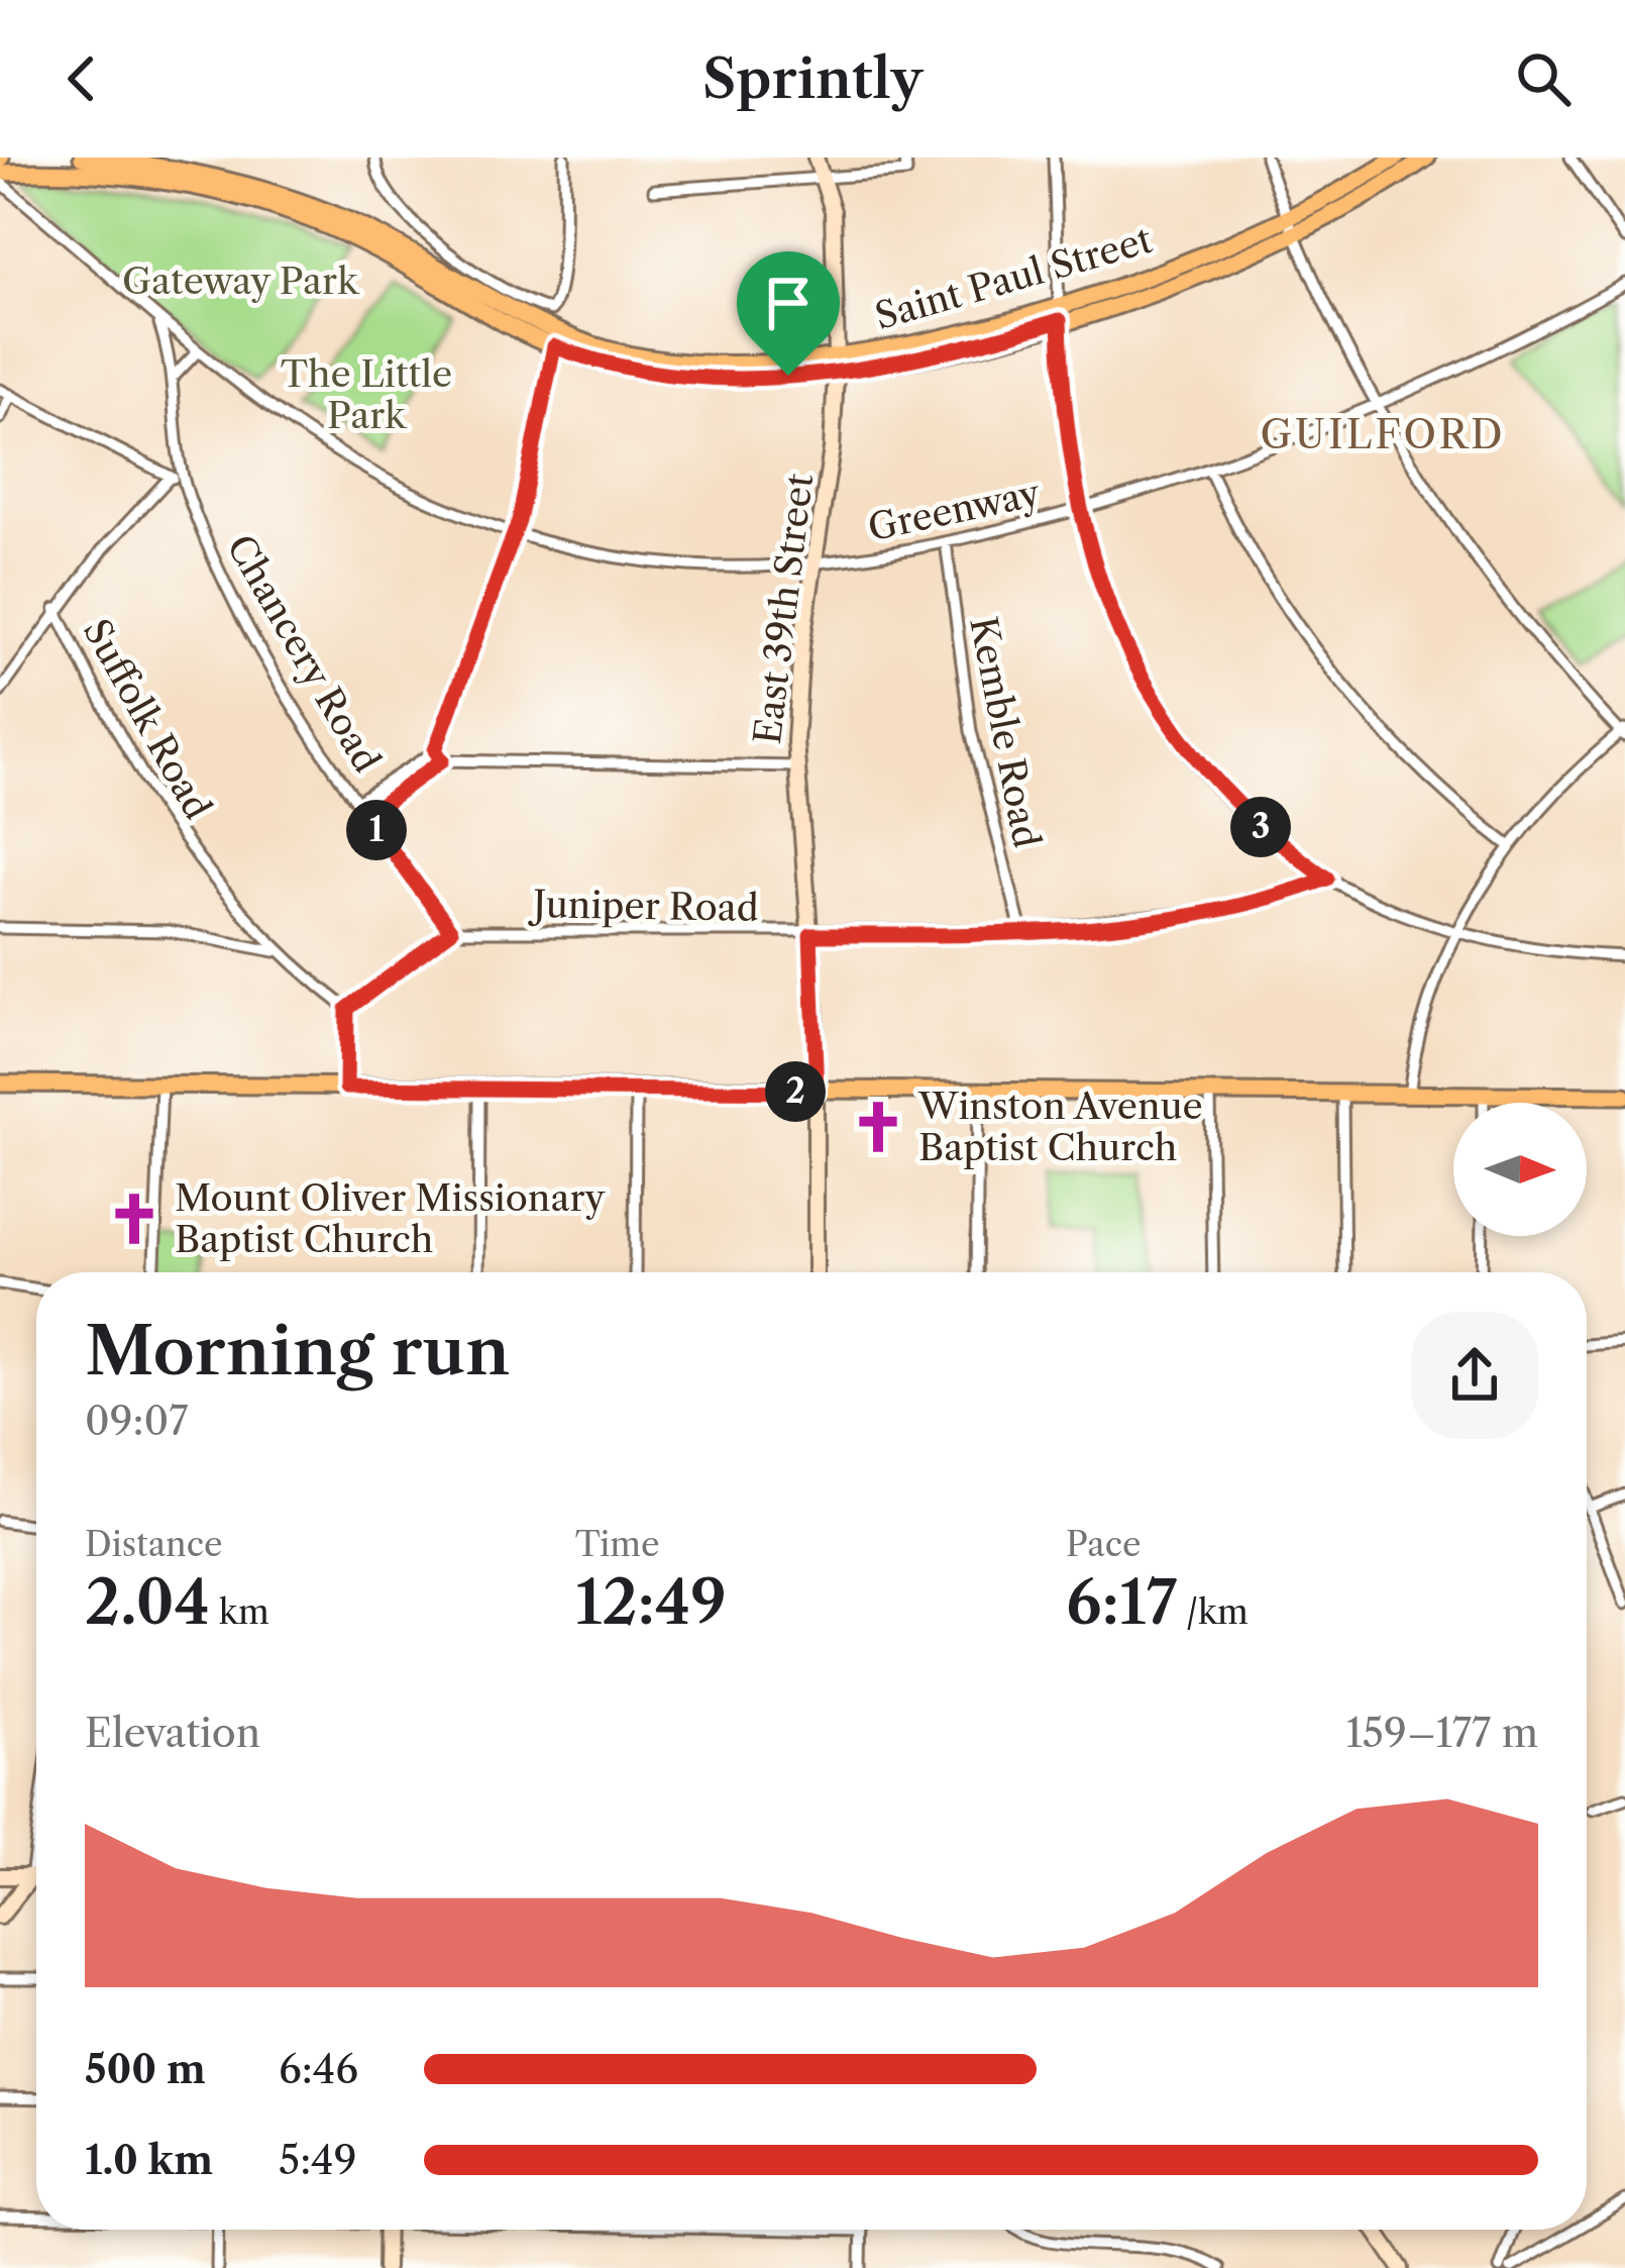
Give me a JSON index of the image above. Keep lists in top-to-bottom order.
{
  "streets": {
    "main road": ["Saint Paul Street", "East 39th Street"],
    "street": [
      "Greenway",
      "Chancery Road",
      "Suffolk Road",
      "Kemble Road",
      "Juniper Road"
    ]
  },
  "crossings": [
    ["Saint Paul Street", "East 39th Street"],
    ["Greenway", "East 39th Street"],
    ["Greenway", "Chancery Road"],
    ["Greenway", "Kemble Road"],
    ["East 39th Street", "Juniper Road"],
    ["Chancery Road", "Juniper Road"],
    ["Kemble Road", "Juniper Road"]
  ],
  "districts": ["GUILFORD"],
  "parks": ["Gateway Park", "The Little Park"],
  "places": {
    "church": ["Winston Avenue Baptist Church", "Mount Oliver Missionary Baptist Church"]
  },
  "north": "right",
  "page": {
    "header": "Sprintly",
    "pins": ["3", "1", "2"],
    "heading": ["Morning run", "09:07"],
    "stats": [
      ["Distance", "2.04 km"],
      ["Time", "12:49"],
      ["Pace", "6:17 /km"]
    ],
    "chart": ["Elevation", "159–177 m"],
    "list": [
      {
        "name": "500 m",
        "note": "6:46"
      },
      {
        "name": "1.0 km",
        "note": "5:49"
      }
    ]
  }
}
